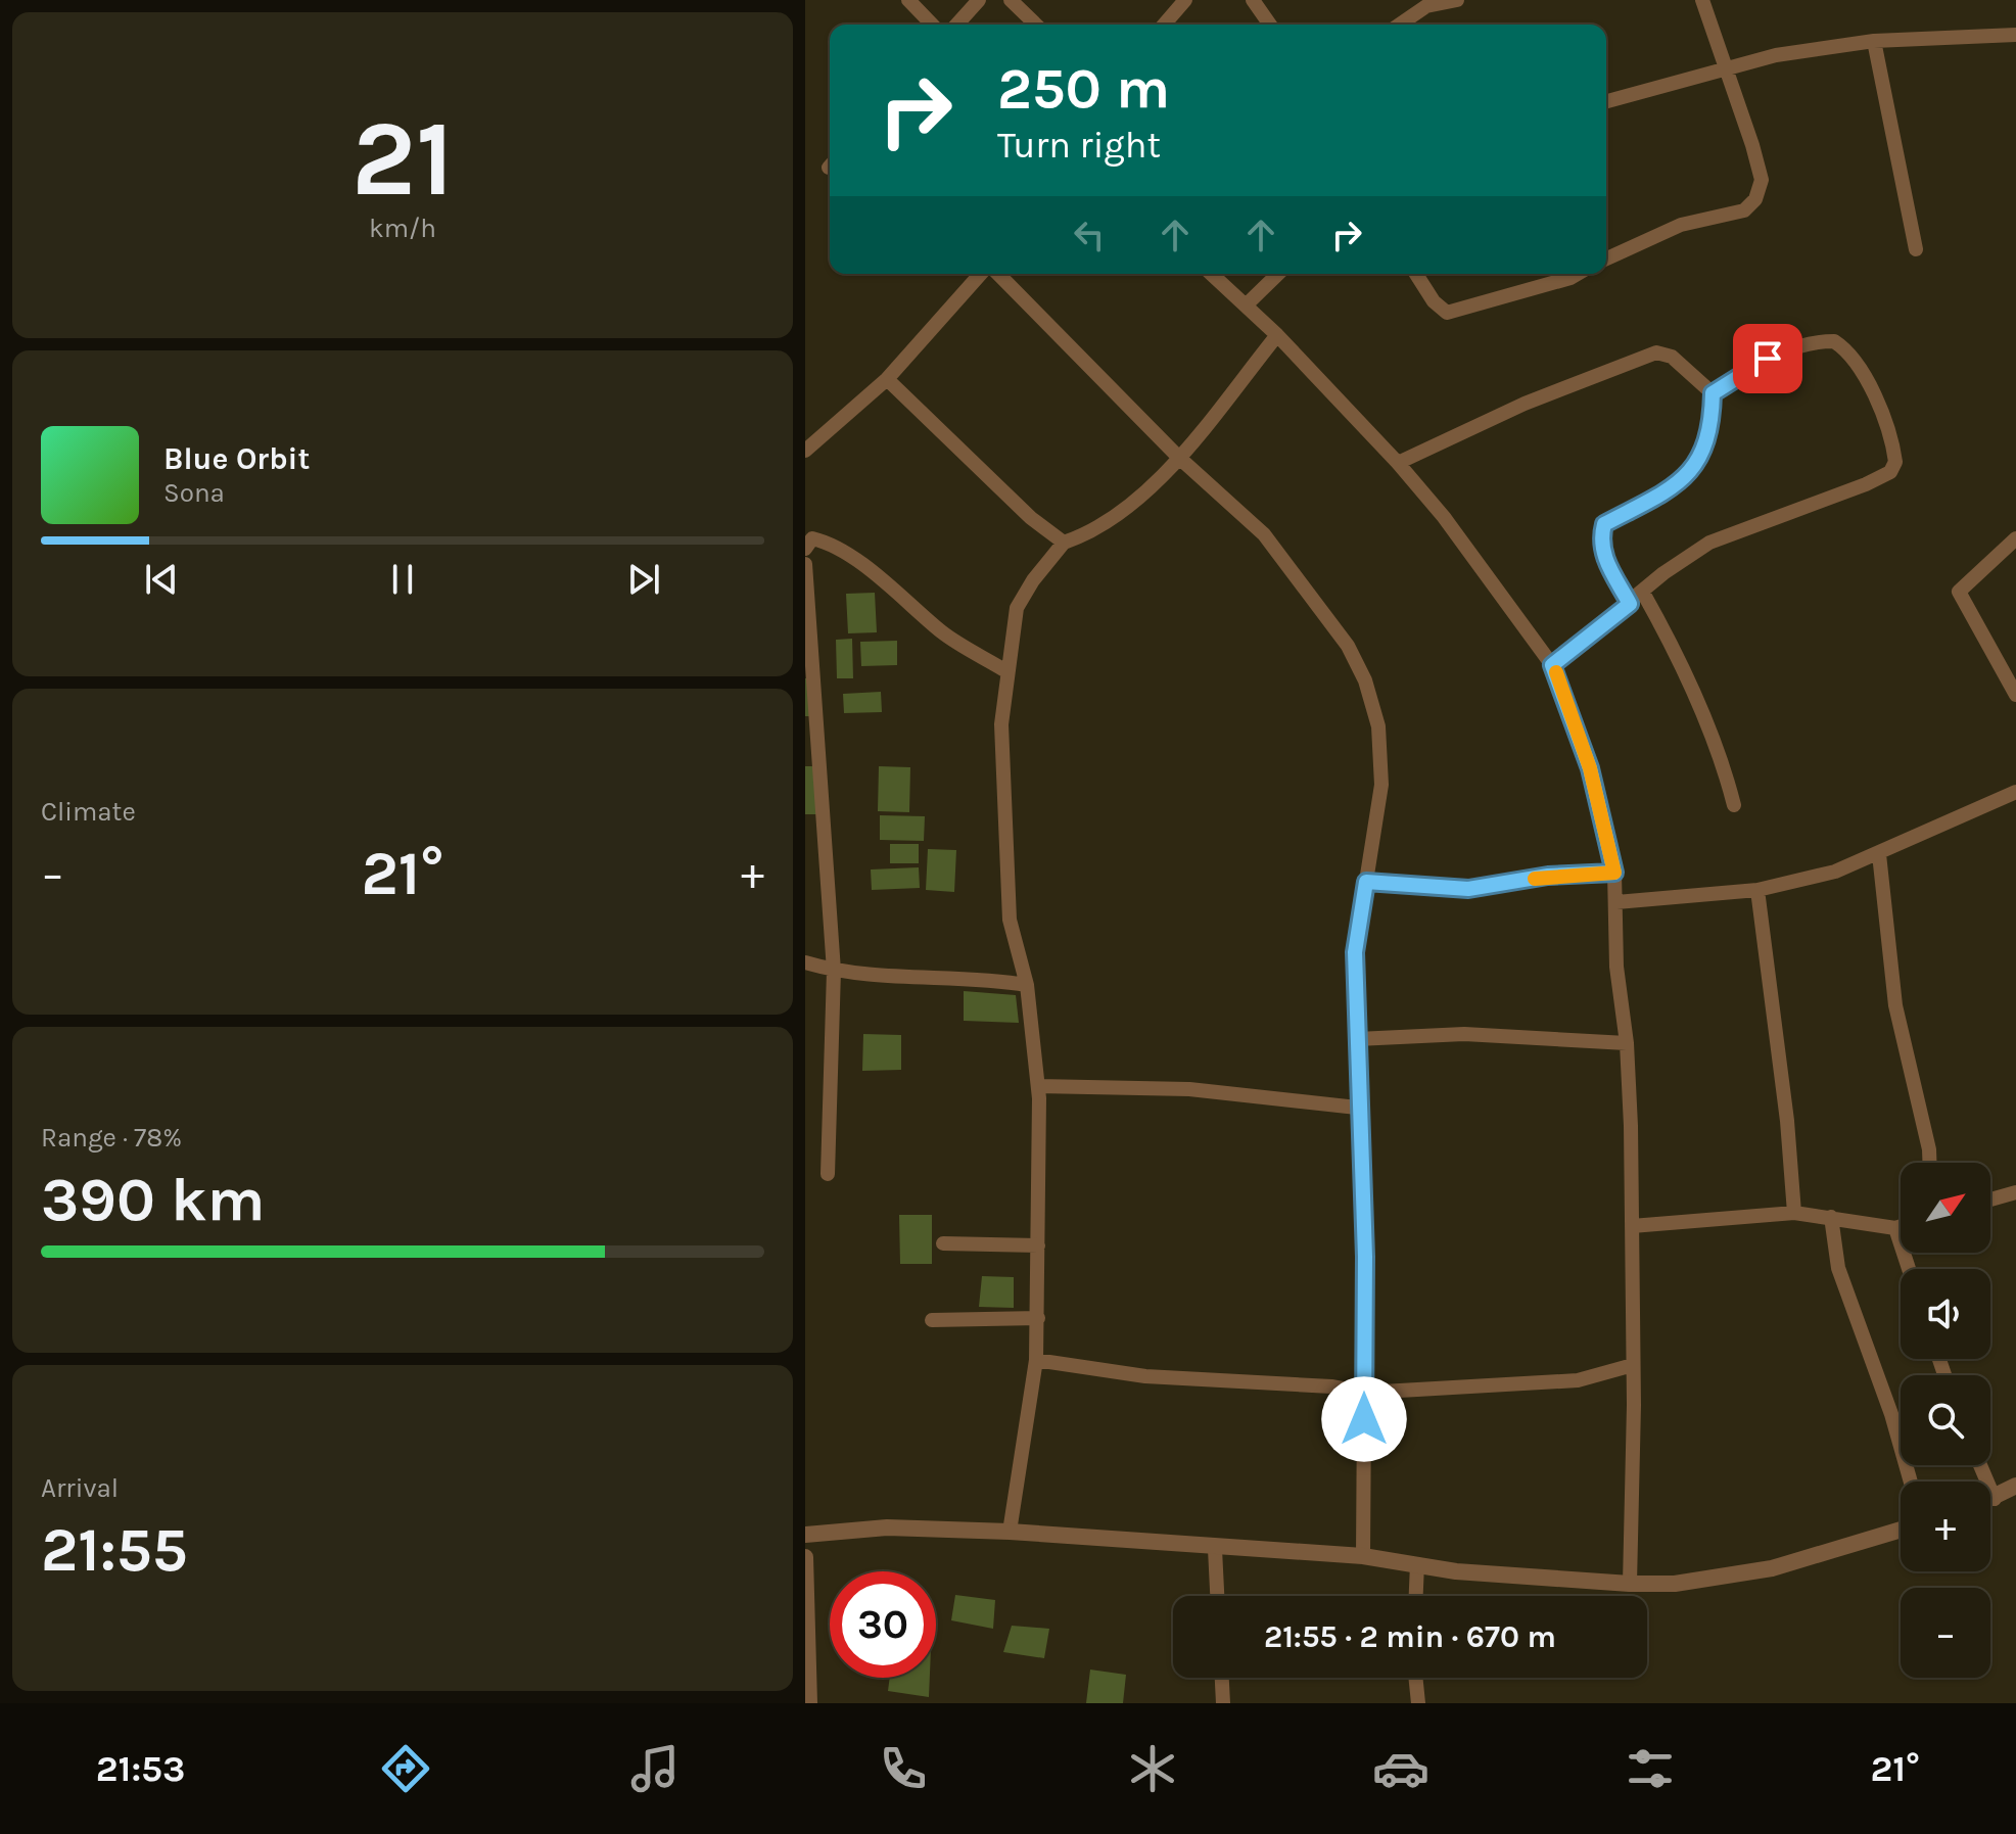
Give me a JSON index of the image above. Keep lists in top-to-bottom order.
{
  "north": "top right",
  "page": {
    "tile": [
      ["21", "km/h"],
      "Climate",
      ["Range · 78%", "390 km"],
      ["Arrival", "21:55"]
    ],
    "turn": ["250 m", "Turn right"],
    "song": ["Blue Orbit", "Sona"],
    "heat": ["−", "21°", "+"],
    "map_buttons": ["+", "−"],
    "limit": "30",
    "trip": "21:55 · 2 min · 670 m",
    "tabs": ["21:53", "21°"]
  }
}
